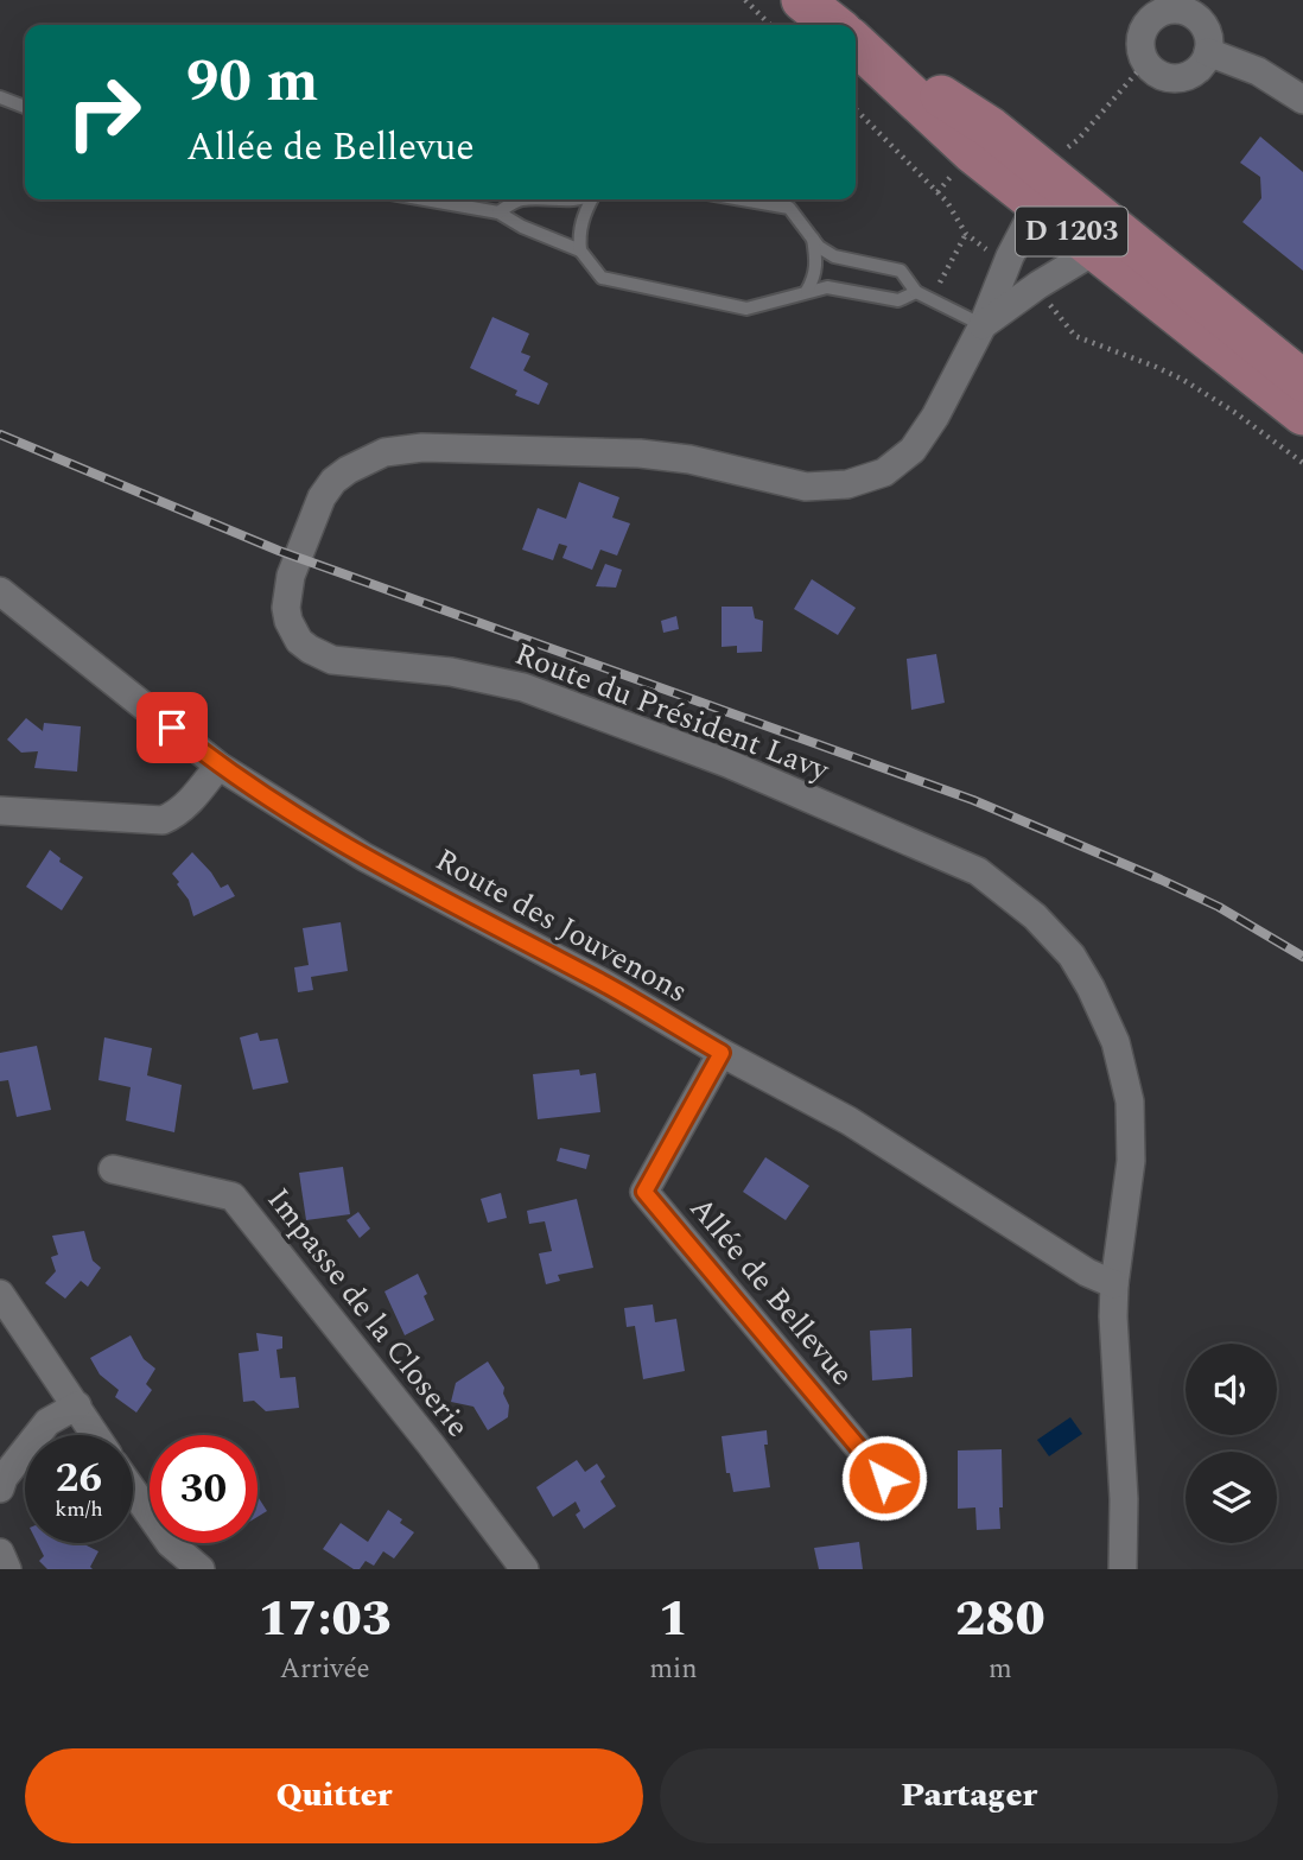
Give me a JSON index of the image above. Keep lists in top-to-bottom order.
{
  "streets": {
    "main road": ["D 1203"],
    "street": [
      "Route du Président Lavy",
      "Route des Jouvenons",
      "Allée de Bellevue",
      "Impasse de la Closerie"
    ]
  },
  "crossings": [
    ["D 1203", "Route du Président Lavy"],
    ["Route du Président Lavy", "Route des Jouvenons"],
    ["Route des Jouvenons", "Allée de Bellevue"]
  ],
  "page": {
    "turn": ["90 m", "Allée de Bellevue"],
    "speed": "26 km/h",
    "limit": "30",
    "eta": [
      "17:03",
      "Arrivée",
      "1",
      "min",
      "280",
      "m"
    ],
    "buttons": ["Quitter", "Partager"]
  }
}
